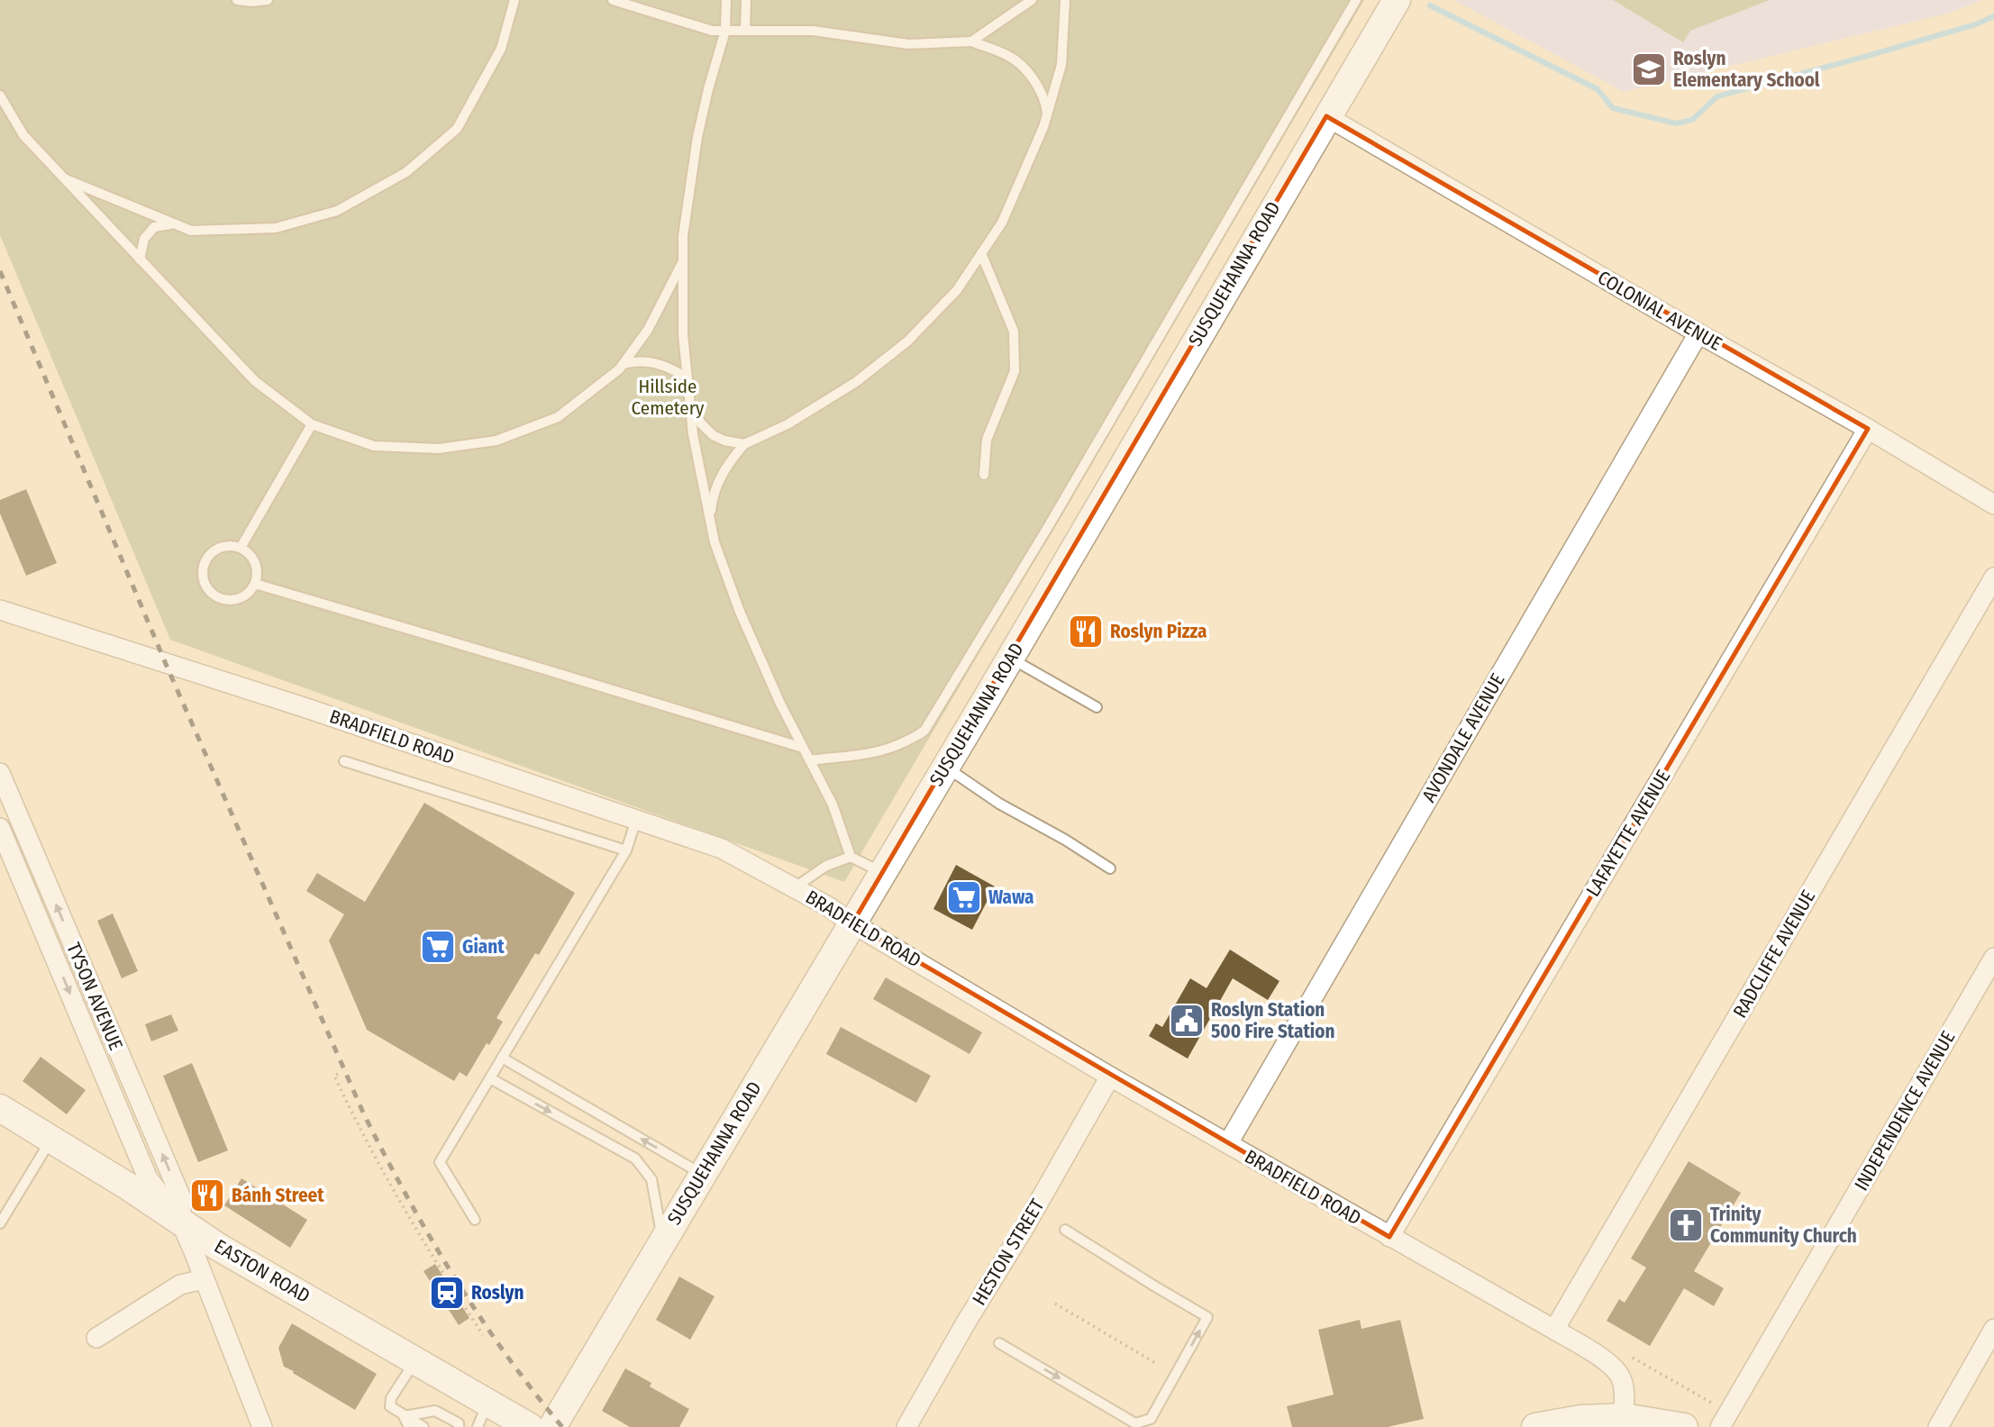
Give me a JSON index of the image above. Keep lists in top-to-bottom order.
{
  "streets": {
    "main road": ["SUSQUEHANNA ROAD", "EASTON ROAD"],
    "street": [
      "COLONIAL AVENUE",
      "BRADFIELD ROAD",
      "AVONDALE AVENUE",
      "LAFAYETTE AVENUE",
      "RADCLIFFE AVENUE",
      "TYSON AVENUE",
      "INDEPENDENCE AVENUE",
      "HESTON STREET"
    ]
  },
  "crossings": [
    ["SUSQUEHANNA ROAD", "COLONIAL AVENUE"],
    ["SUSQUEHANNA ROAD", "BRADFIELD ROAD"],
    ["COLONIAL AVENUE", "AVONDALE AVENUE"],
    ["COLONIAL AVENUE", "LAFAYETTE AVENUE"],
    ["BRADFIELD ROAD", "AVONDALE AVENUE"],
    ["BRADFIELD ROAD", "LAFAYETTE AVENUE"],
    ["BRADFIELD ROAD", "RADCLIFFE AVENUE"],
    ["BRADFIELD ROAD", "HESTON STREET"],
    ["TYSON AVENUE", "EASTON ROAD"]
  ],
  "parks": ["Hillside Cemetery"],
  "places": {
    "school or university": ["Roslyn Elementary School"],
    "restaurant": ["Roslyn Pizza", "Bánh Street"],
    "supermarket": ["Wawa", "Giant"],
    "public building": ["Roslyn Station 500 Fire Station"],
    "church": ["Trinity Community Church"],
    "station": ["Roslyn"]
  }
}
